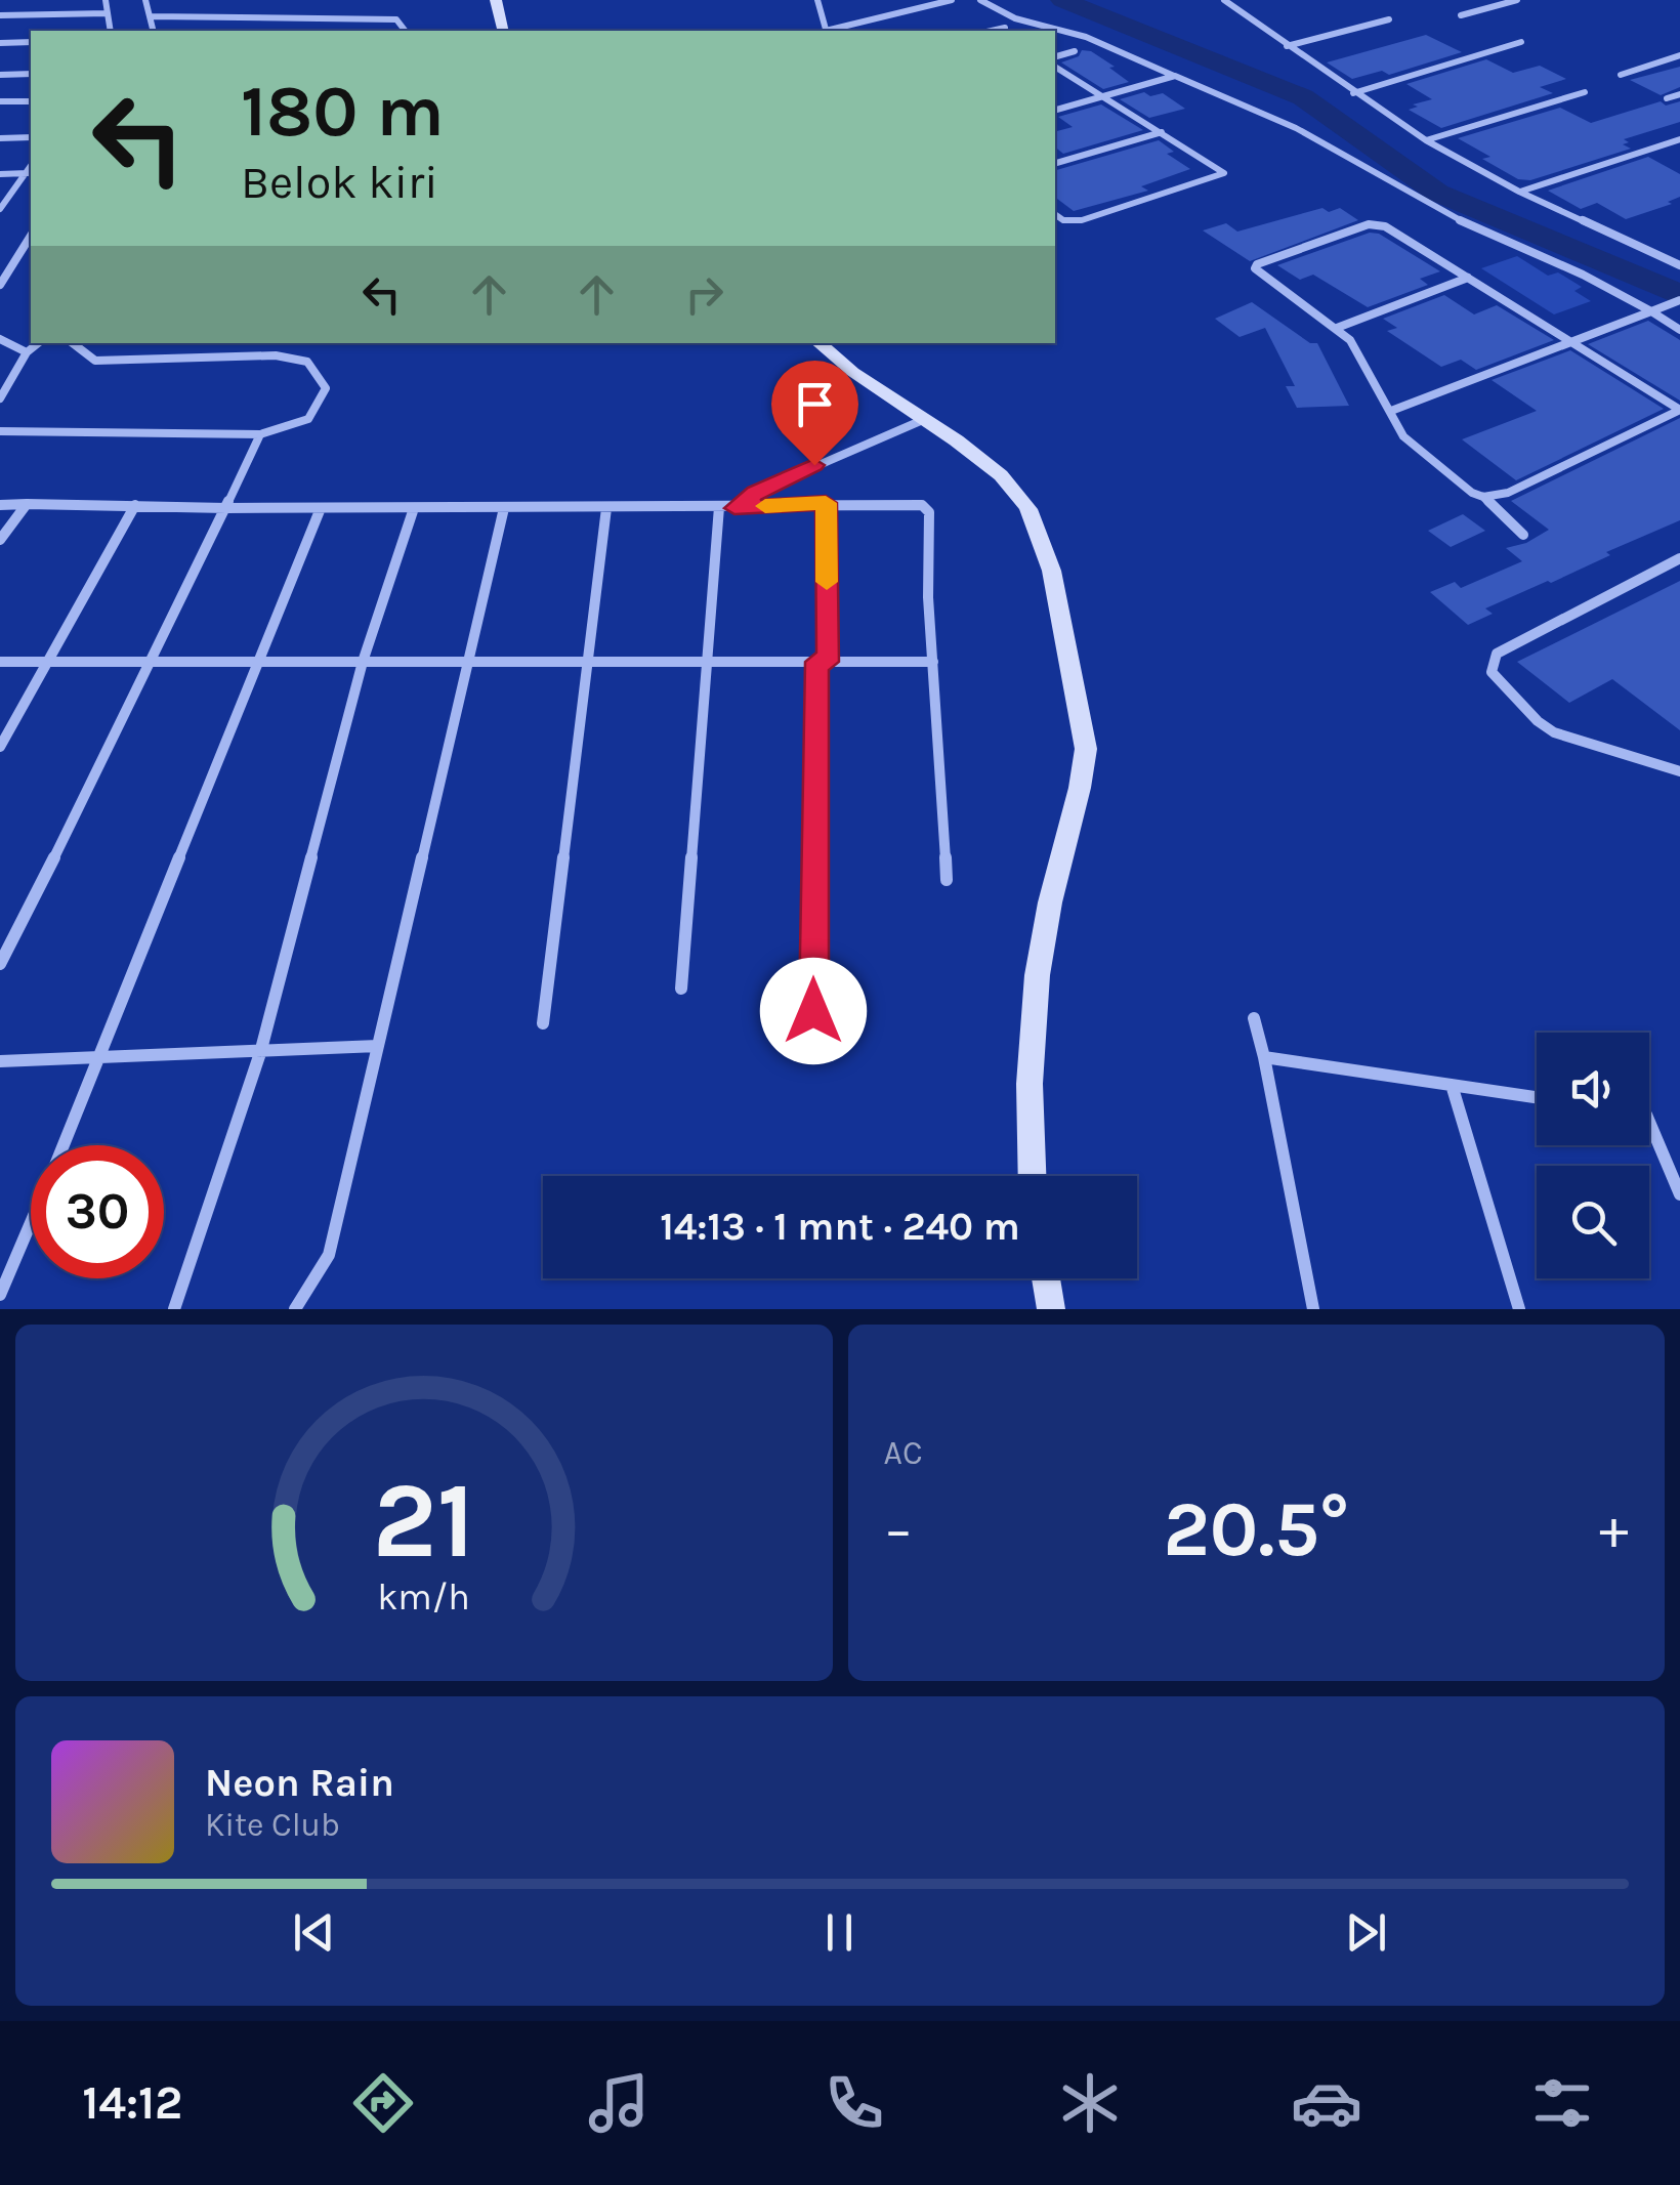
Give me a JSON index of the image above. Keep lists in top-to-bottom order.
{
  "page": {
    "turn": ["180 m", "Belok kiri"],
    "limit": "30",
    "trip": "14:13 · 1 mnt · 240 m",
    "tile": "AC",
    "heat": ["−", "20.5°", "+"],
    "song": ["Neon Rain", "Kite Club"],
    "tabs": "14:12",
    "gauge": ["21", "km/h"]
  }
}
